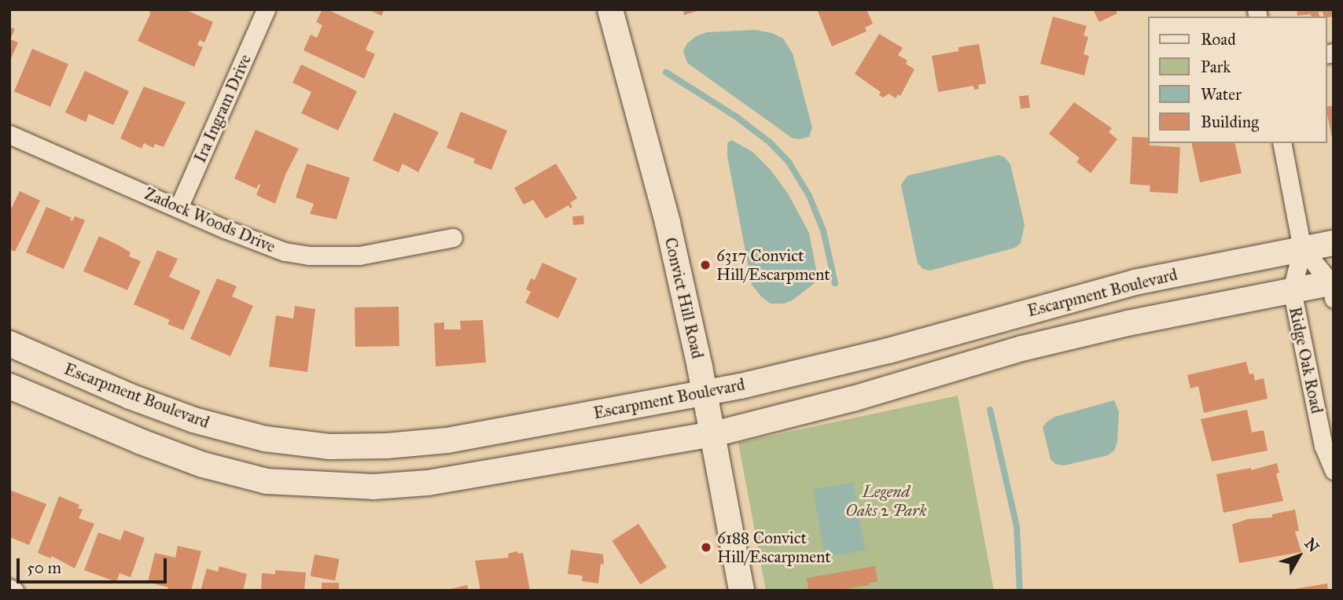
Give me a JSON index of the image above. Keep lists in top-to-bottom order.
{
  "streets": {
    "main road": ["Escarpment Boulevard", "Convict Hill Road"],
    "street": ["Ira Ingram Drive", "Zadock Woods Drive", "Ridge Oak Road"]
  },
  "crossings": [
    ["Ira Ingram Drive", "Zadock Woods Drive"],
    ["Escarpment Boulevard", "Convict Hill Road"],
    ["Escarpment Boulevard", "Ridge Oak Road"]
  ],
  "parks": ["Legend Oaks 2 Park"],
  "places": ["6317 Convict Hill/Escarpment", "6188 Convict Hill/Escarpment"],
  "legend": [
    "Road",
    "Park",
    "Water",
    "Building"
  ],
  "scale_bar": "50 m",
  "north": "top right"
}
